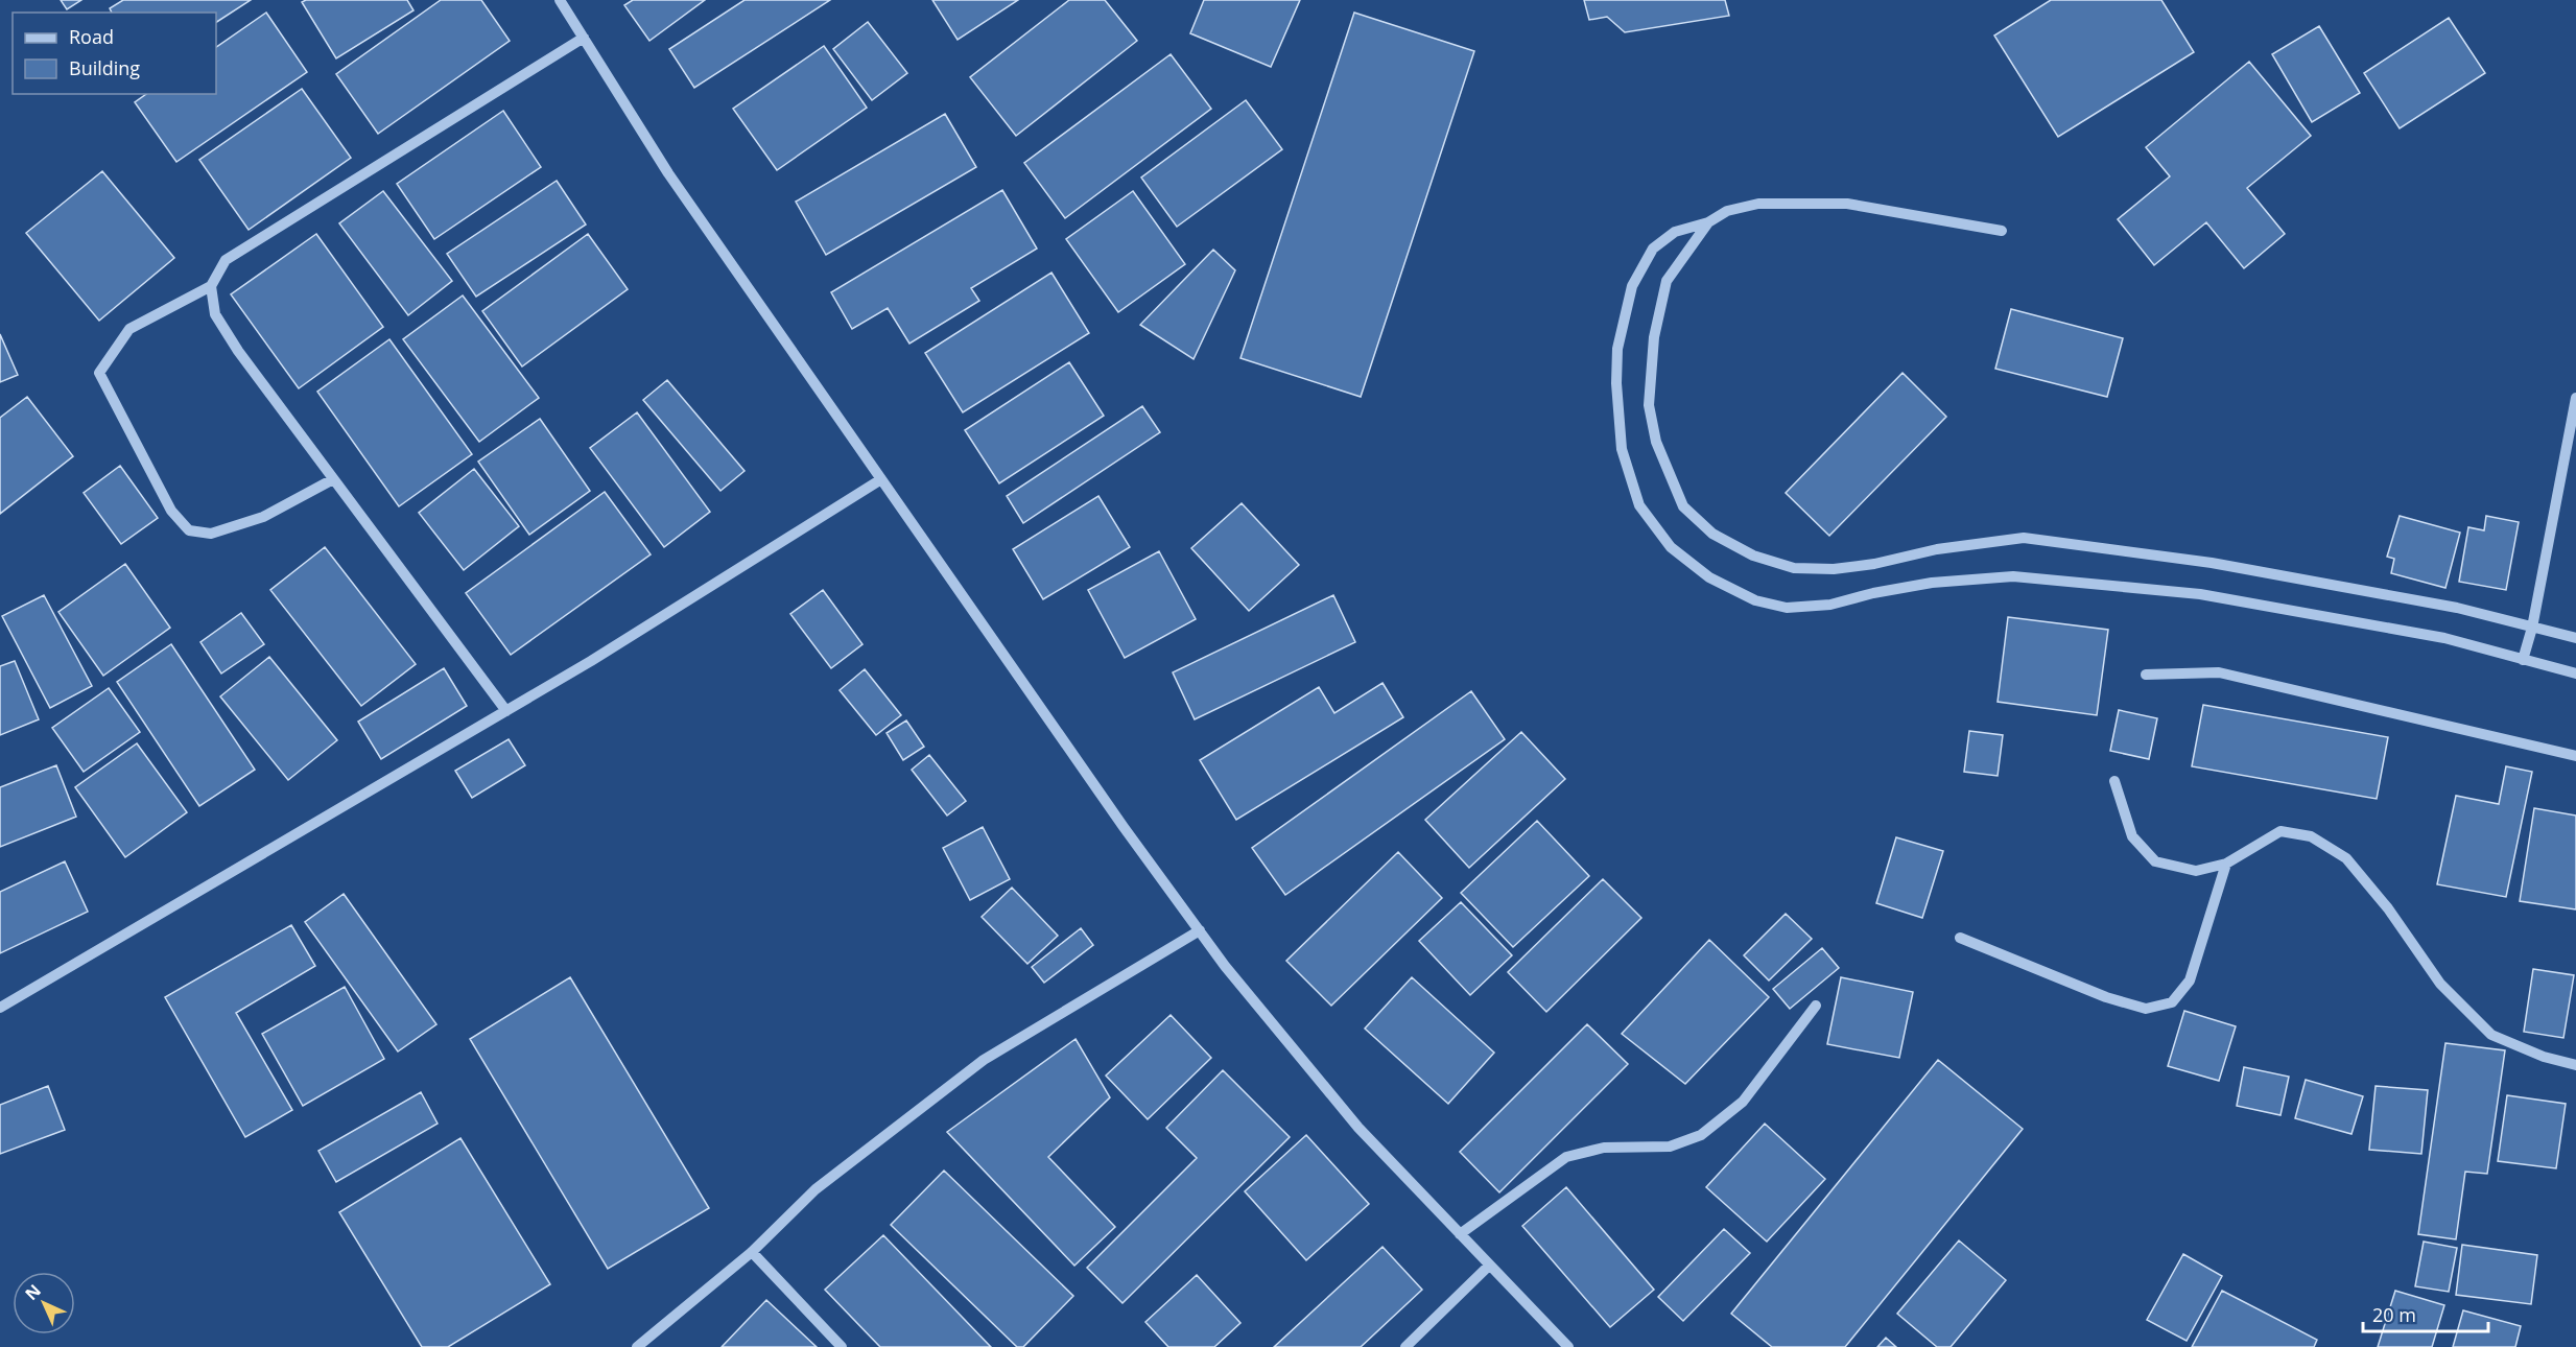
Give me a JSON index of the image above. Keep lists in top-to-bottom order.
{
  "legend": ["Road", "Building"],
  "scale_bar": "20 m",
  "north": "top left"
}
